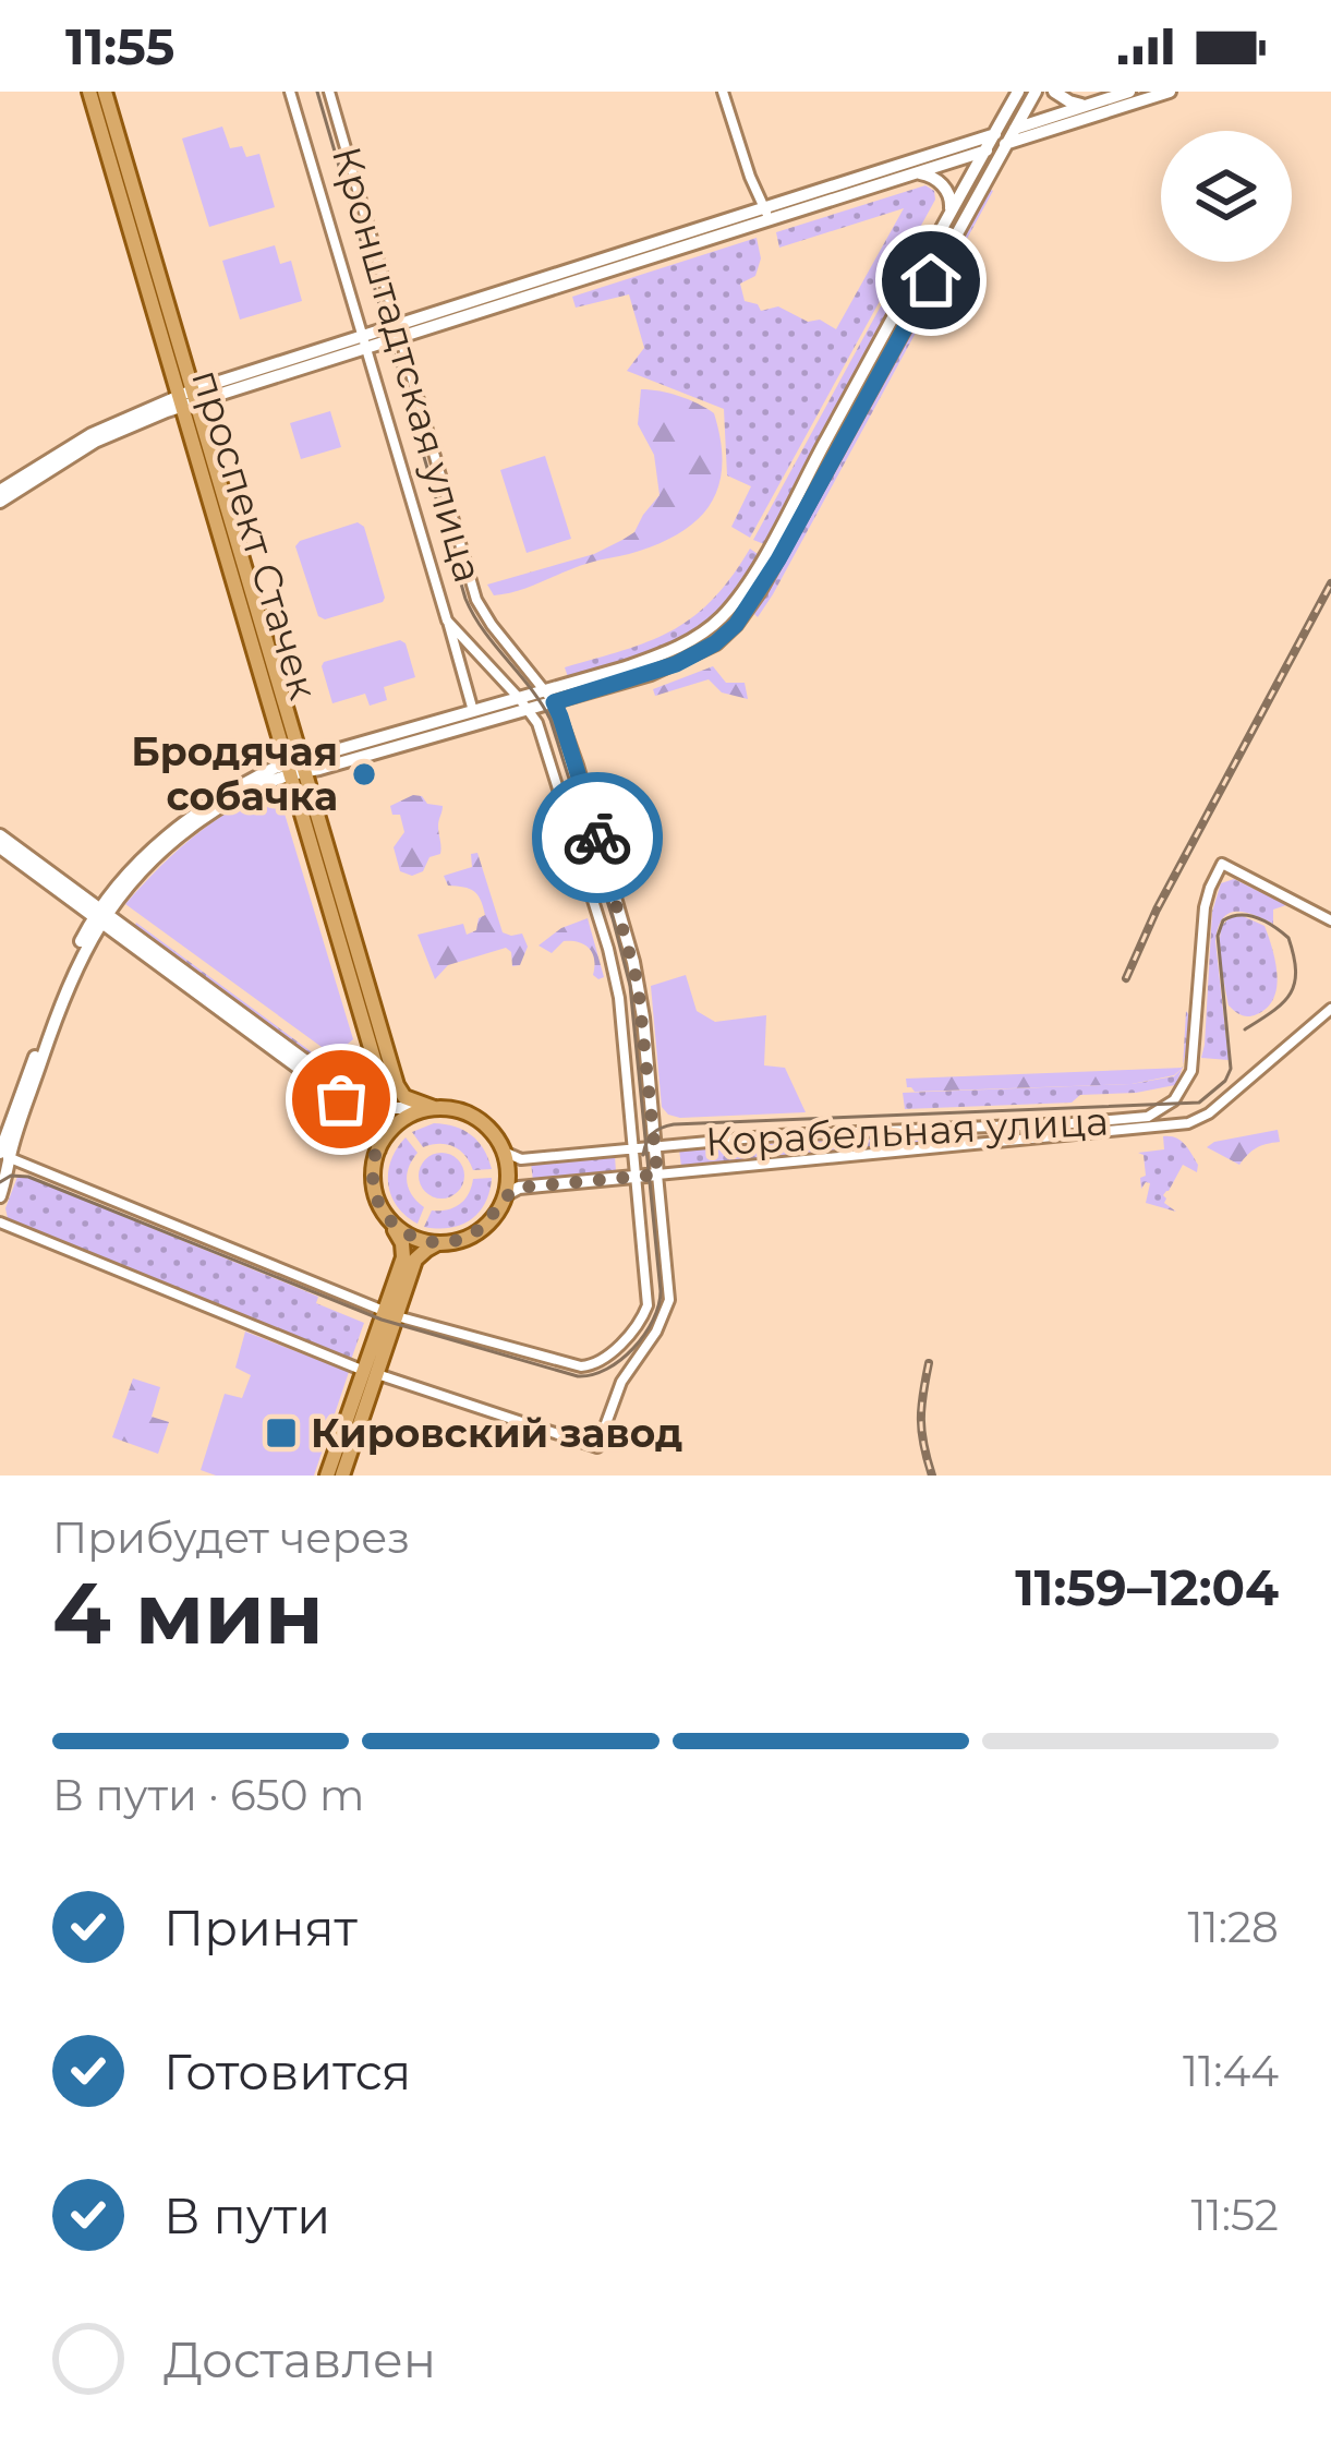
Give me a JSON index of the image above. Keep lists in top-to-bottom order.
{
  "streets": {
    "main road": ["проспект Стачек"],
    "street": ["Кронштадтская улица", "Корабельная улица"]
  },
  "crossings": [
    ["Кронштадтская улица", "Корабельная улица"],
    ["проспект Стачек", "Корабельная улица"]
  ],
  "places": {
    "other": ["Бродячая собачка"],
    "transit": ["Кировский завод"]
  },
  "page": {
    "status": "11:55",
    "heading": ["4 мин", "Прибудет через", "11:59–12:04"],
    "bar": "В пути · 650 m",
    "list": [
      ["Принят", "11:28"],
      ["Готовится", "11:44"],
      ["В пути", "11:52"],
      "Доставлен"
    ]
  }
}
